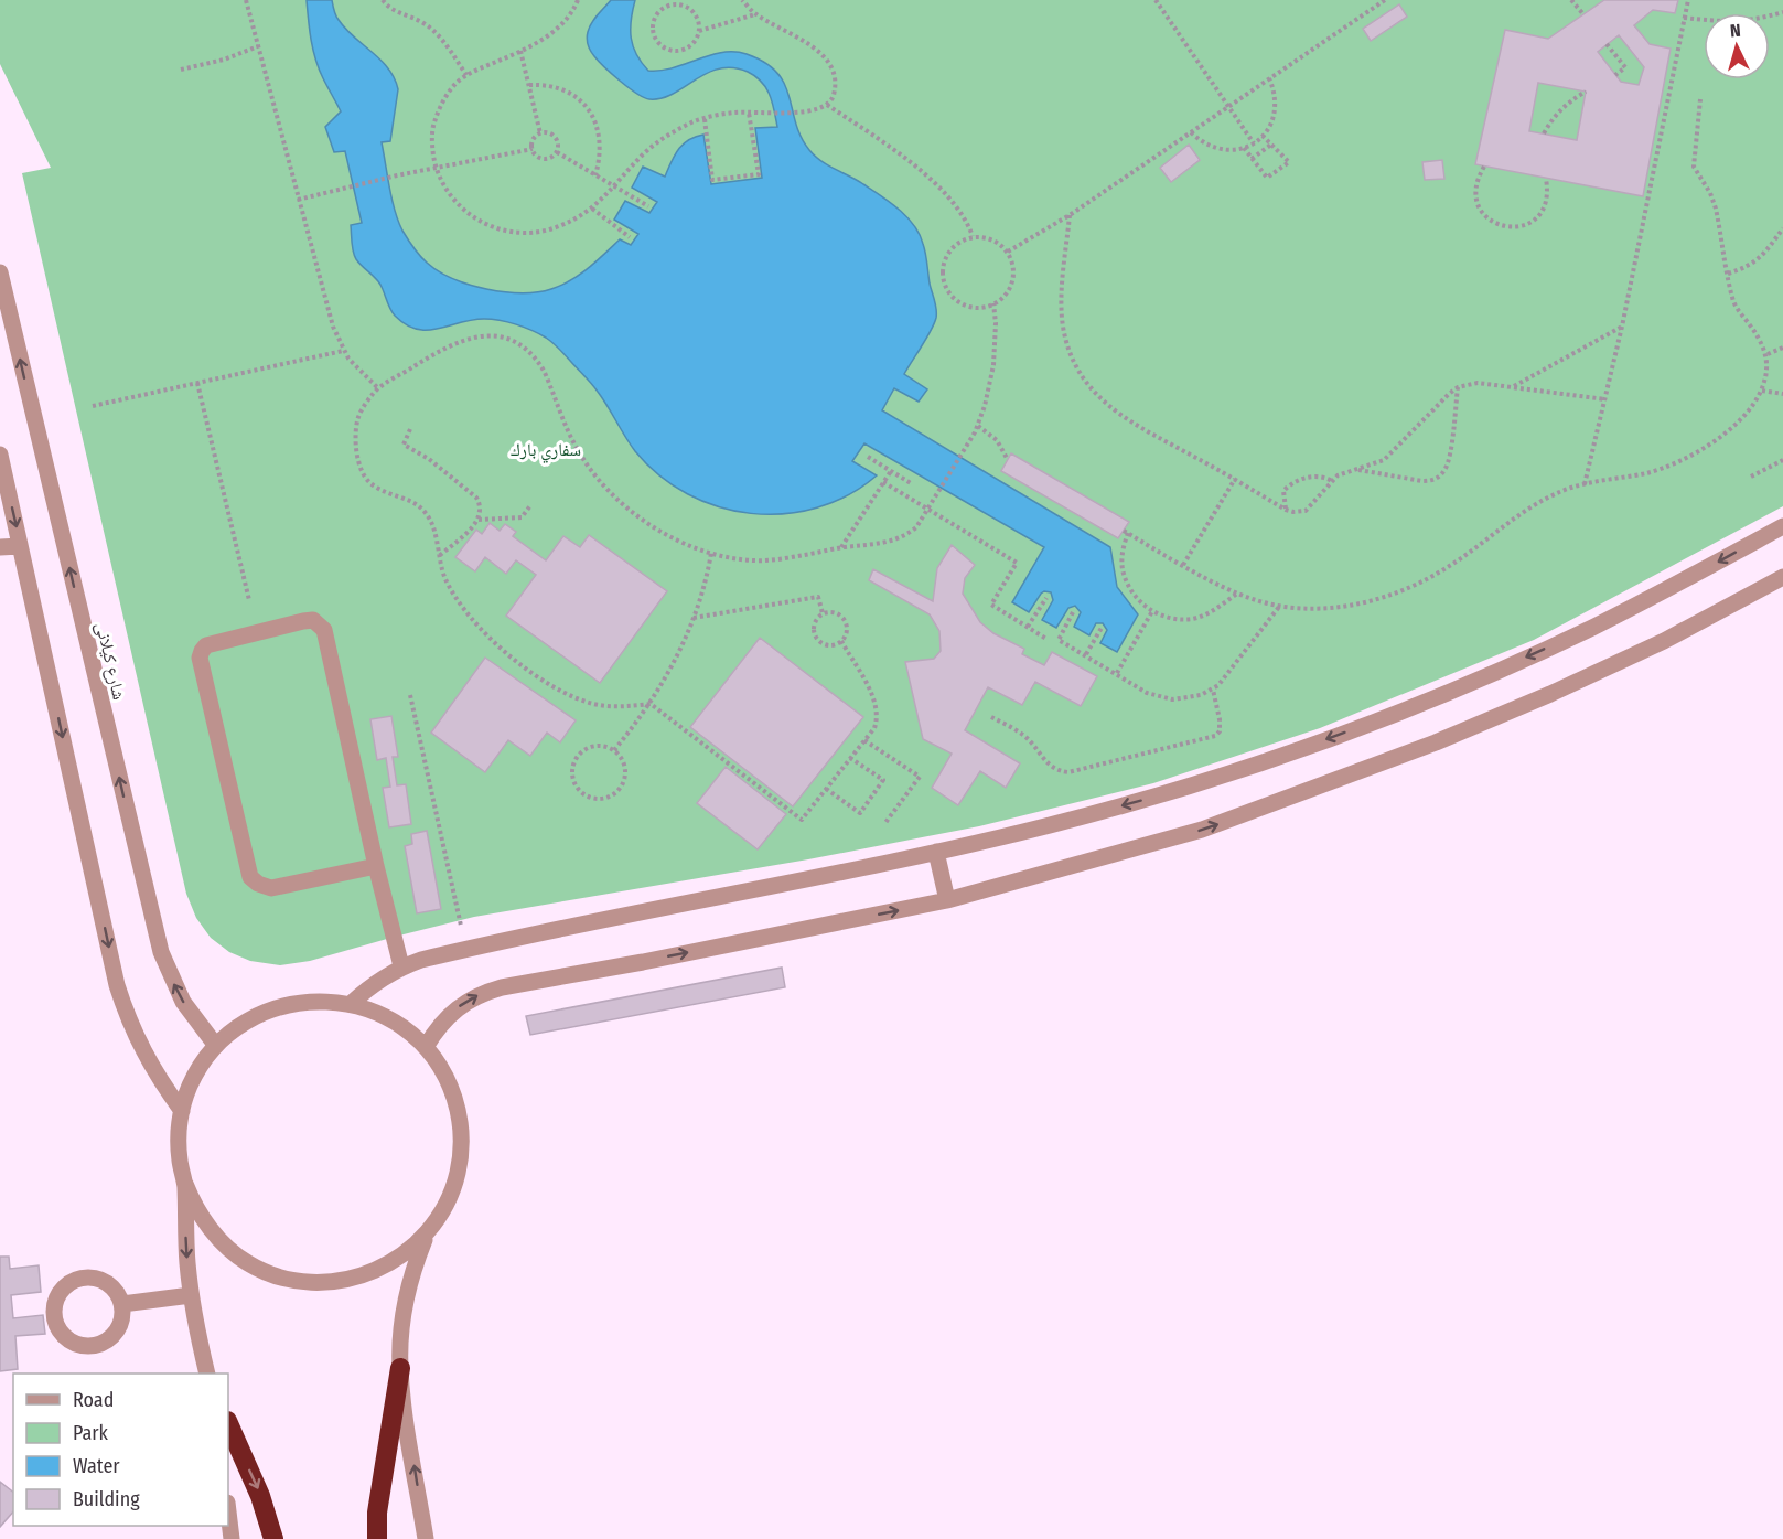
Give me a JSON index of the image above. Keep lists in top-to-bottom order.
{
  "streets": {
    "street": ["شارع كيلانى"]
  },
  "parks": ["سفاري بارك"],
  "legend": [
    "Road",
    "Park",
    "Water",
    "Building"
  ],
  "north": "top"
}
